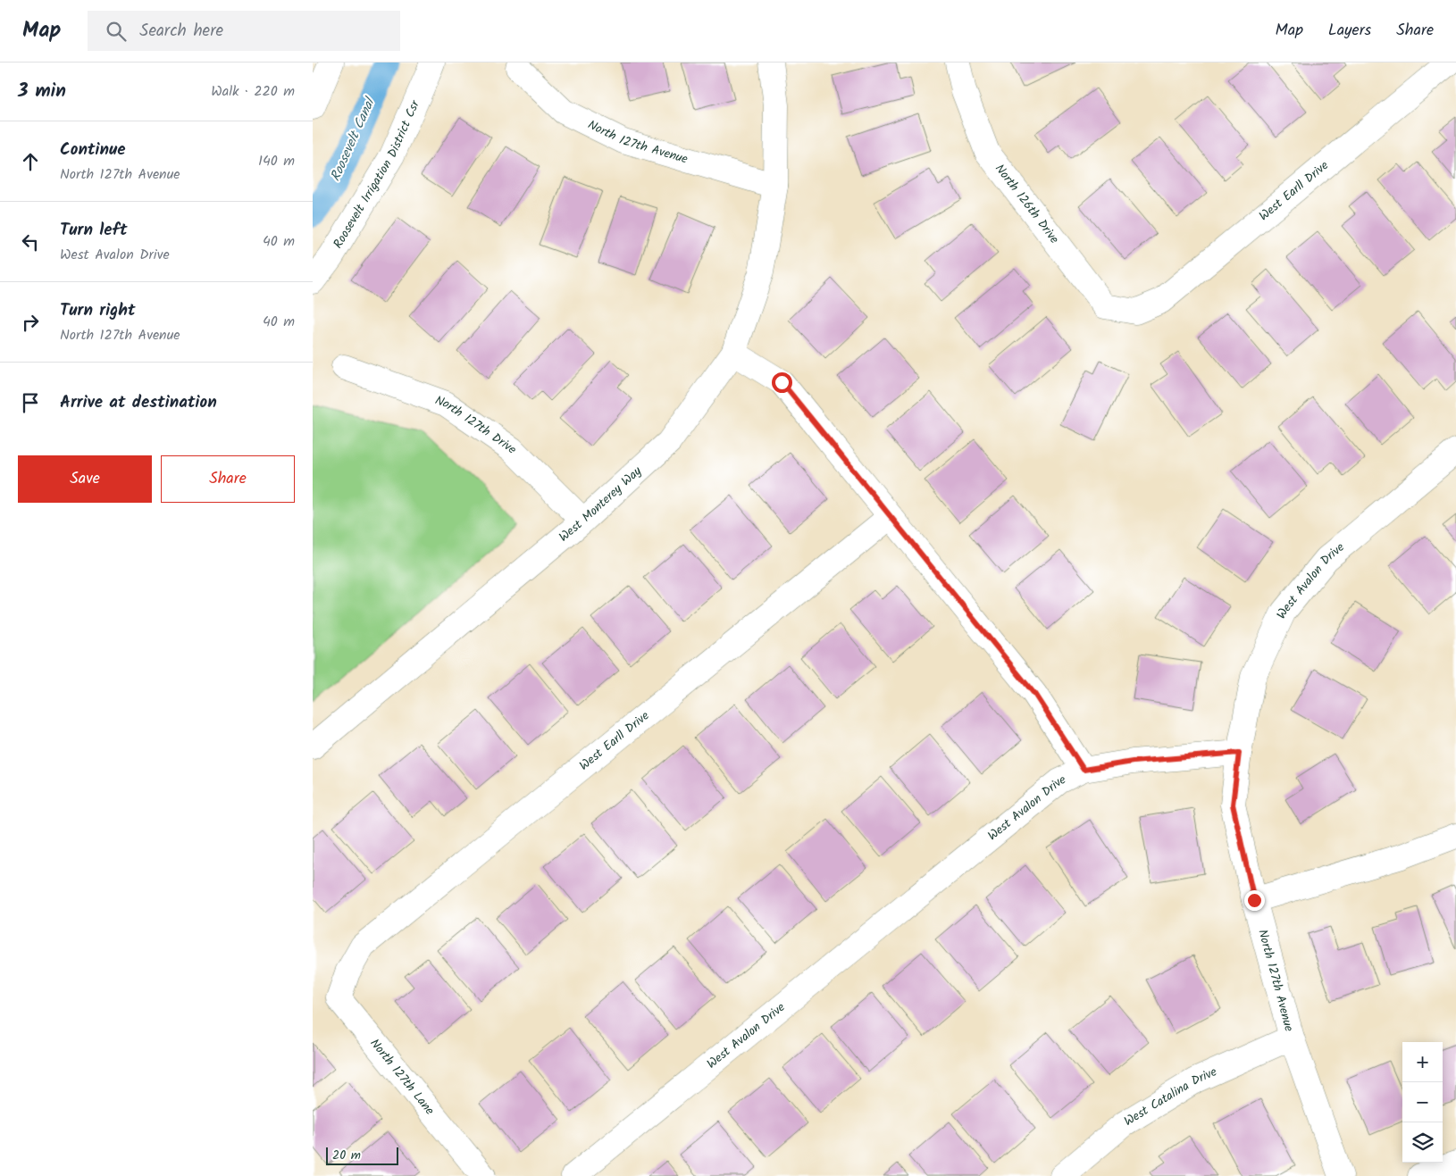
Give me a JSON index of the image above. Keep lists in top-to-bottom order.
{
  "streets": {
    "street": [
      "North 127th Avenue",
      "Roosevelt Irrigation District Csr",
      "West Earll Drive",
      "North 126th Drive",
      "North 127th Drive",
      "West Monterey Way",
      "West Avalon Drive",
      "North 127th Lane",
      "West Catalina Drive"
    ]
  },
  "crossings": [
    ["North 127th Avenue", "West Monterey Way"],
    ["North 127th Avenue", "West Avalon Drive"],
    ["North 127th Avenue", "West Catalina Drive"],
    ["West Earll Drive", "North 126th Drive"],
    ["West Earll Drive", "North 127th Lane"],
    ["North 127th Drive", "West Monterey Way"]
  ],
  "water": ["Roosevelt Canal"],
  "scale_bar": "20 m",
  "page": {
    "header": "Map",
    "search": "Search here",
    "nav": ["Map", "Layers", "Share"],
    "heading": ["3 min", "Walk · 220 m"],
    "list": [
      ["Continue", "North 127th Avenue", "140 m"],
      ["Turn left", "West Avalon Drive", "40 m"],
      ["Turn right", "North 127th Avenue", "40 m"],
      "Arrive at destination"
    ],
    "buttons": ["Save", "Share"],
    "map_buttons": ["+", "−"],
    "scale": "20 m"
  }
}
